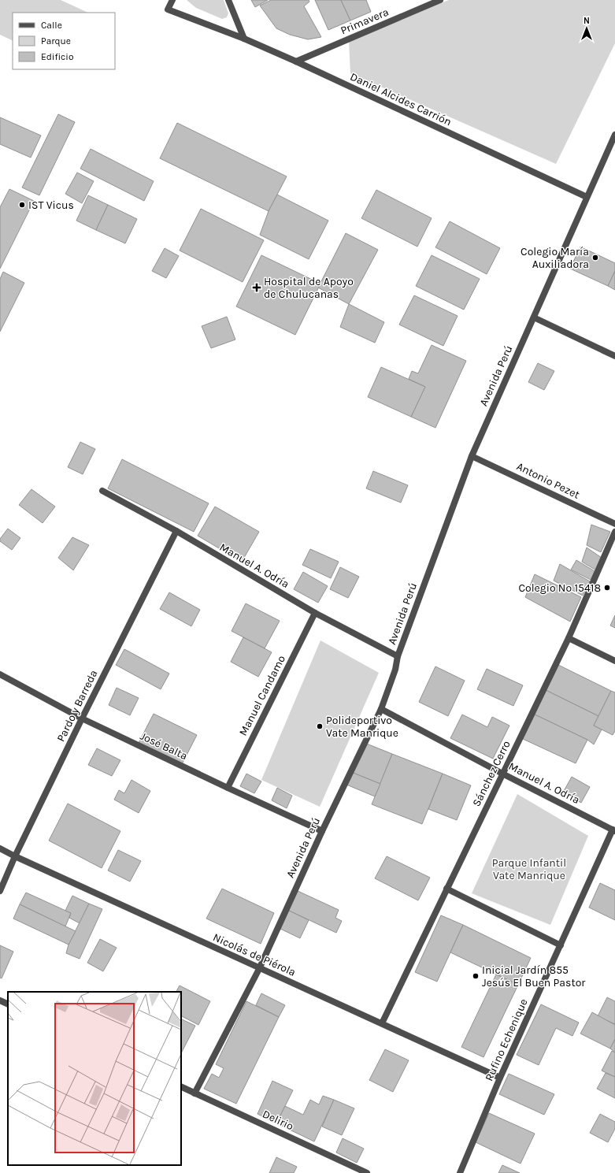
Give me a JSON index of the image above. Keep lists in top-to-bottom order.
{
  "streets": {
    "street": [
      "Primavera",
      "Daniel Alcides Carrión",
      "Avenida Perú",
      "Antonio Pezet",
      "Manuel A. Odría",
      "Manuel Candamo",
      "Pardo y Barreda",
      "José Balta",
      "Sánchez Cerro",
      "Nicolás de Piérola",
      "Rufino Echenique",
      "Delirio"
    ]
  },
  "crossings": [
    ["Primavera", "Daniel Alcides Carrión"],
    ["Daniel Alcides Carrión", "Avenida Perú"],
    ["Avenida Perú", "Antonio Pezet"],
    ["Avenida Perú", "Manuel A. Odría"],
    ["Avenida Perú", "José Balta"],
    ["Avenida Perú", "Nicolás de Piérola"],
    ["Avenida Perú", "Delirio"],
    ["Manuel A. Odría", "Manuel Candamo"],
    ["Manuel A. Odría", "Pardo y Barreda"],
    ["Manuel A. Odría", "Sánchez Cerro"],
    ["Manuel A. Odría", "Rufino Echenique"],
    ["Manuel Candamo", "José Balta"],
    ["Pardo y Barreda", "José Balta"],
    ["Pardo y Barreda", "Nicolás de Piérola"],
    ["Sánchez Cerro", "Nicolás de Piérola"],
    ["Nicolás de Piérola", "Rufino Echenique"]
  ],
  "parks": ["Parque Infantil Vate Manrique"],
  "places": {
    "other": [
      "IST Vicus",
      "Colegio María Auxiliadora",
      "Colegio Nº 15418",
      "Polideportivo Vate Manrique",
      "Inicial Jardín 855 Jesús El Buen Pastor"
    ],
    "health": ["Hospital de Apoyo de Chulucanas"]
  },
  "legend": ["Calle", "Parque", "Edificio"],
  "north": "top"
}
